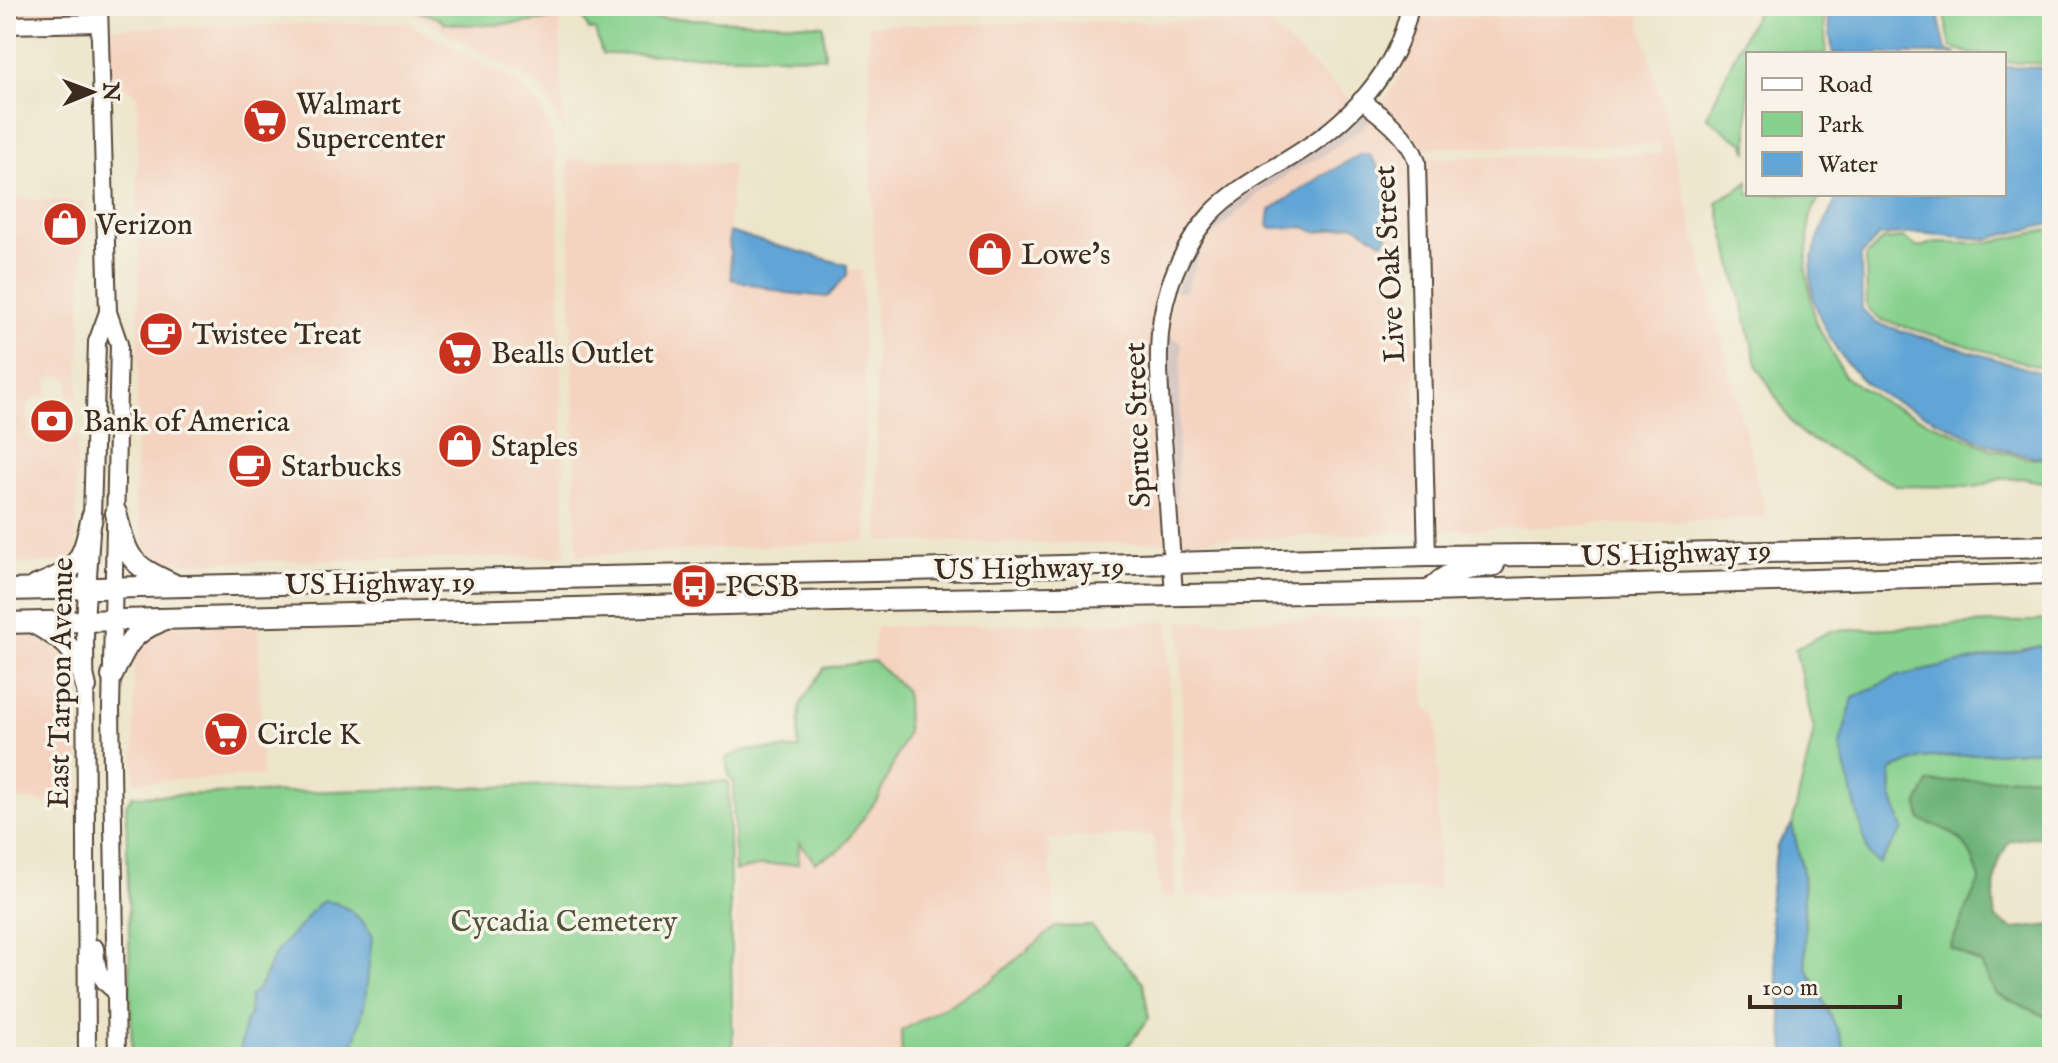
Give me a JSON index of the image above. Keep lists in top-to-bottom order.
{
  "streets": {
    "highway": ["US Highway 19"],
    "main road": ["Live Oak Street", "Spruce Street", "East Tarpon Avenue"]
  },
  "crossings": [
    ["Live Oak Street", "Spruce Street"],
    ["Live Oak Street", "US Highway 19"],
    ["Spruce Street", "US Highway 19"],
    ["US Highway 19", "East Tarpon Avenue"]
  ],
  "parks": ["Cycadia Cemetery"],
  "places": {
    "supermarket": ["Walmart Supercenter", "Bealls Outlet", "Circle K"],
    "shop": ["Verizon", "Lowe's", "Staples"],
    "cafe": ["Twistee Treat", "Starbucks"],
    "bank": ["Bank of America"],
    "bus stop": ["PCSB"]
  },
  "legend": ["Road", "Park", "Water"],
  "scale_bar": "100 m",
  "north": "right"
}
